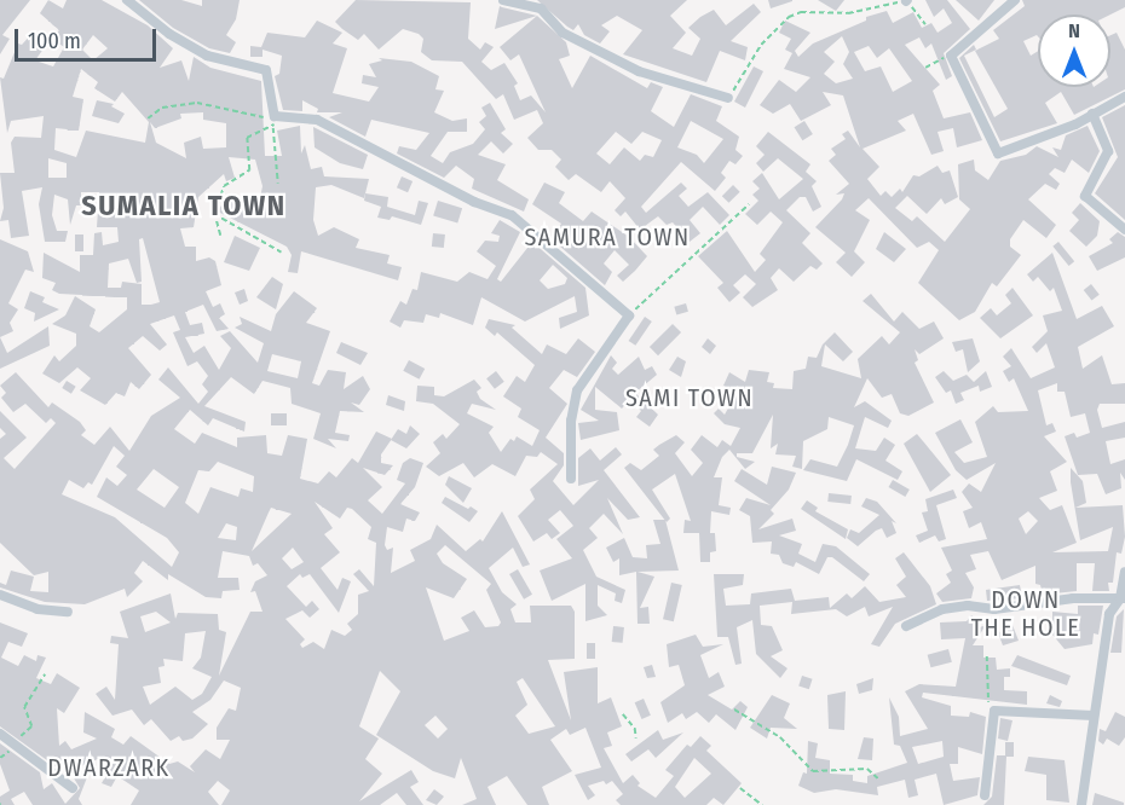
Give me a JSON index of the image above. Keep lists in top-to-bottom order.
{
  "districts": [
    "SUMALIA TOWN",
    "SAMURA TOWN",
    "SAMI TOWN",
    "DOWN THE HOLE",
    "DWARZARK"
  ],
  "scale_bar": "100 m",
  "north": "top"
}
